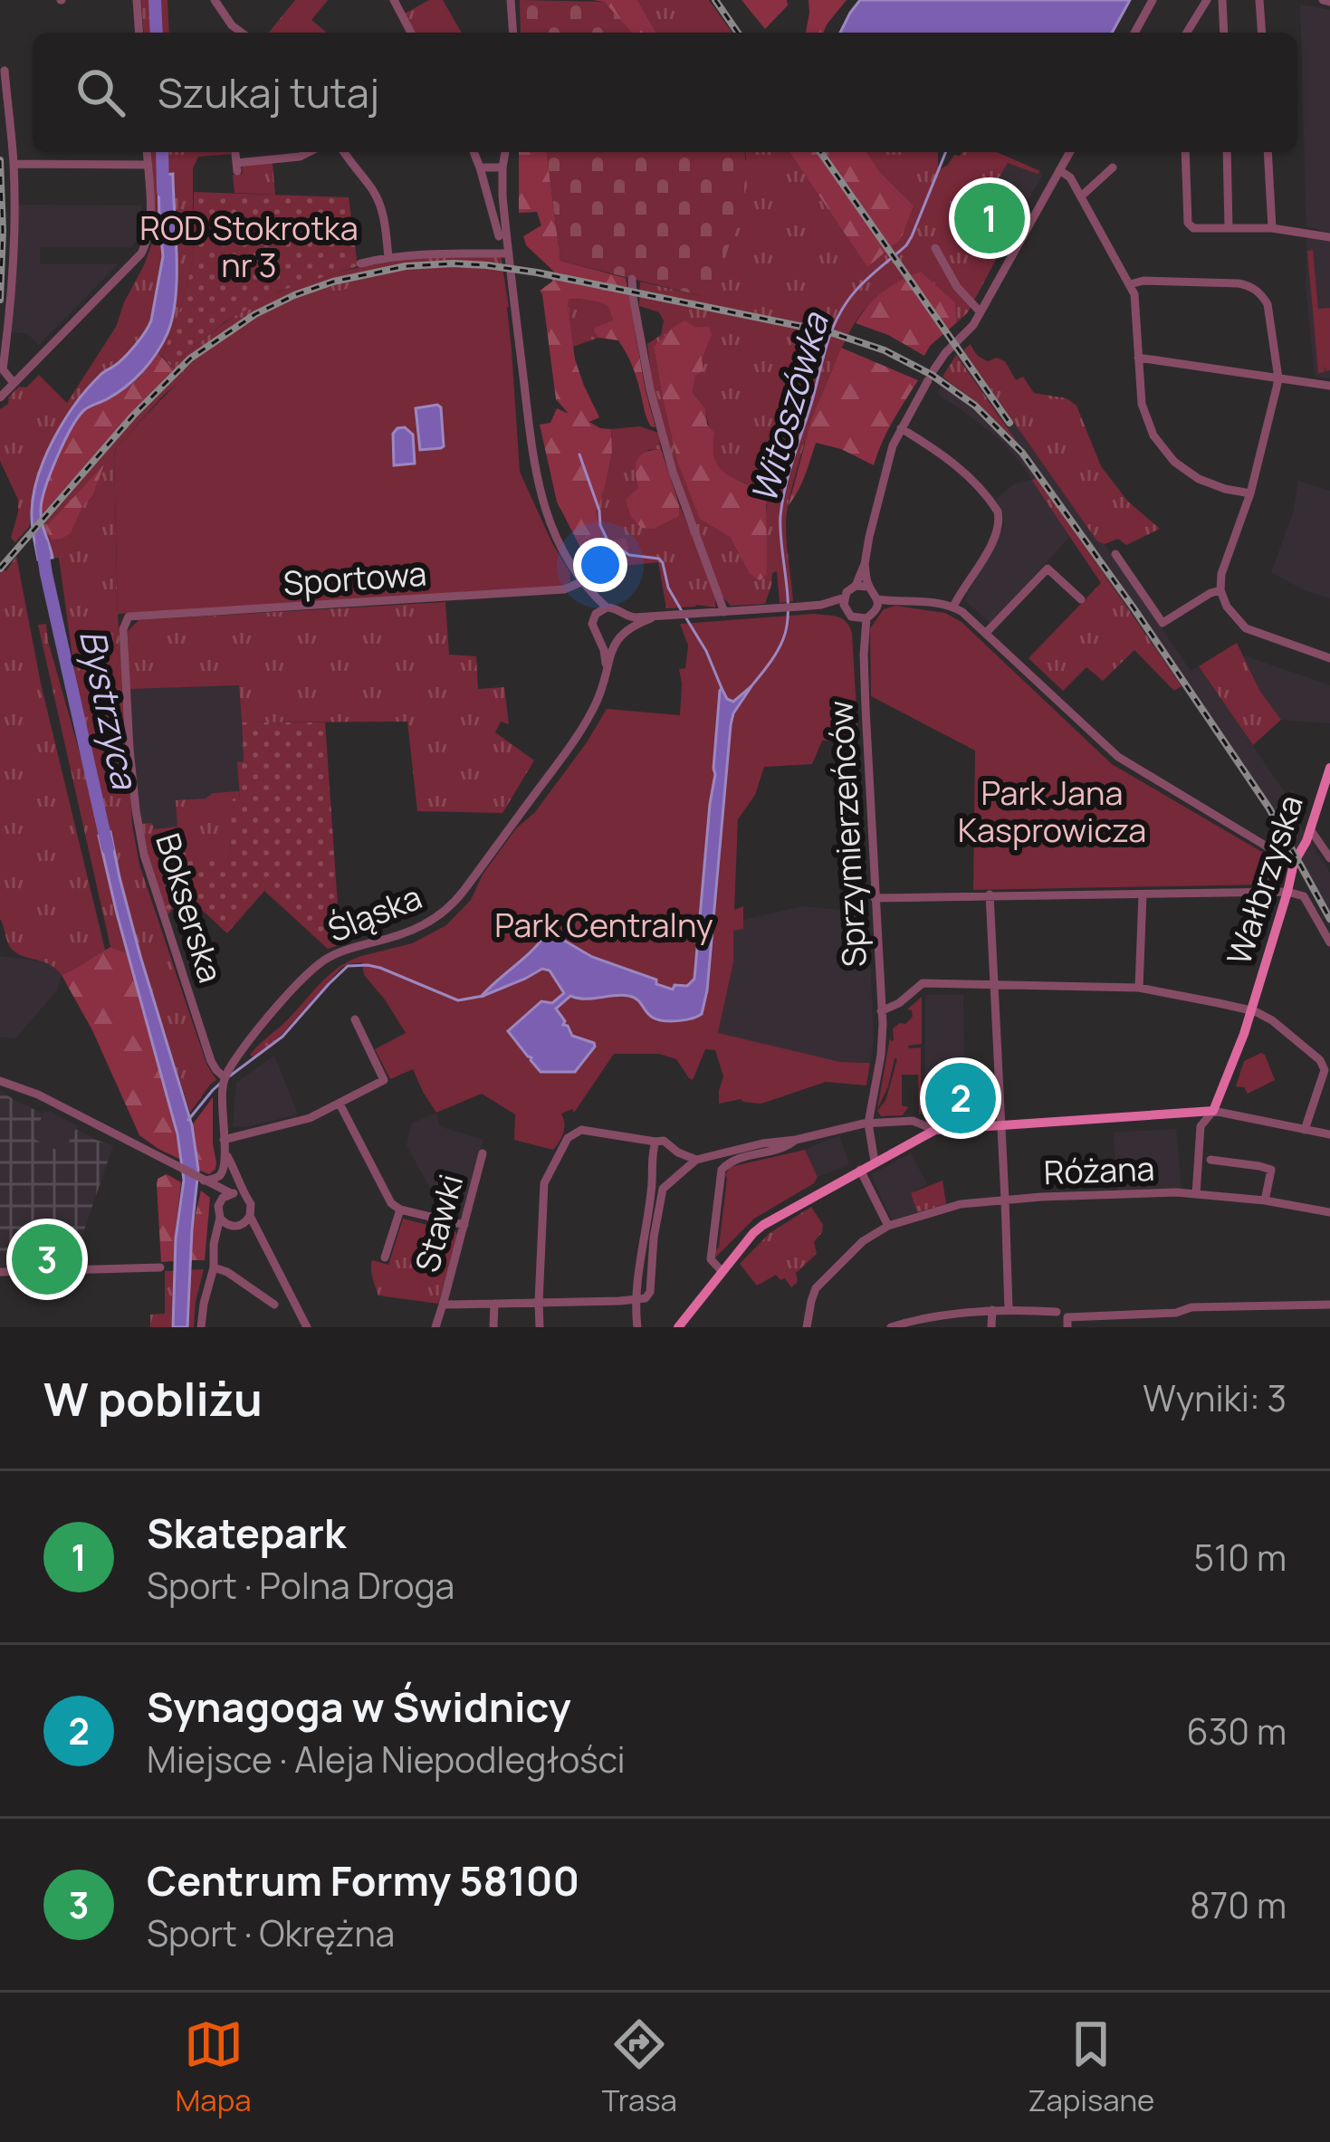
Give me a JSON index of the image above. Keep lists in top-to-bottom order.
{
  "streets": {
    "main road": ["Wałbrzyska"],
    "street": [
      "Sportowa",
      "Sprzymierzeńców",
      "Bokserska",
      "Śląska",
      "Różana",
      "Stawki"
    ]
  },
  "crossings": [
    ["Sportowa", "Bokserska"],
    ["Bokserska", "Śląska"]
  ],
  "water": ["Witoszówka", "Bystrzyca"],
  "parks": ["ROD Stokrotka nr 3", "Park Jana Kasprowicza", "Park Centralny"],
  "page": {
    "search": "Szukaj tutaj",
    "pins": ["1", "2", "3"],
    "heading": ["W pobliżu", "Wyniki: 3"],
    "list": [
      {
        "mark": "1",
        "name": "Skatepark",
        "note": "Sport · Polna Droga",
        "value": "510 m"
      },
      {
        "mark": "2",
        "name": "Synagoga w Świdnicy",
        "note": "Miejsce · Aleja Niepodległości",
        "value": "630 m"
      },
      {
        "mark": "3",
        "name": "Centrum Formy 58100",
        "note": "Sport · Okrężna",
        "value": "870 m"
      }
    ],
    "nav": ["Mapa", "Trasa", "Zapisane"]
  }
}
